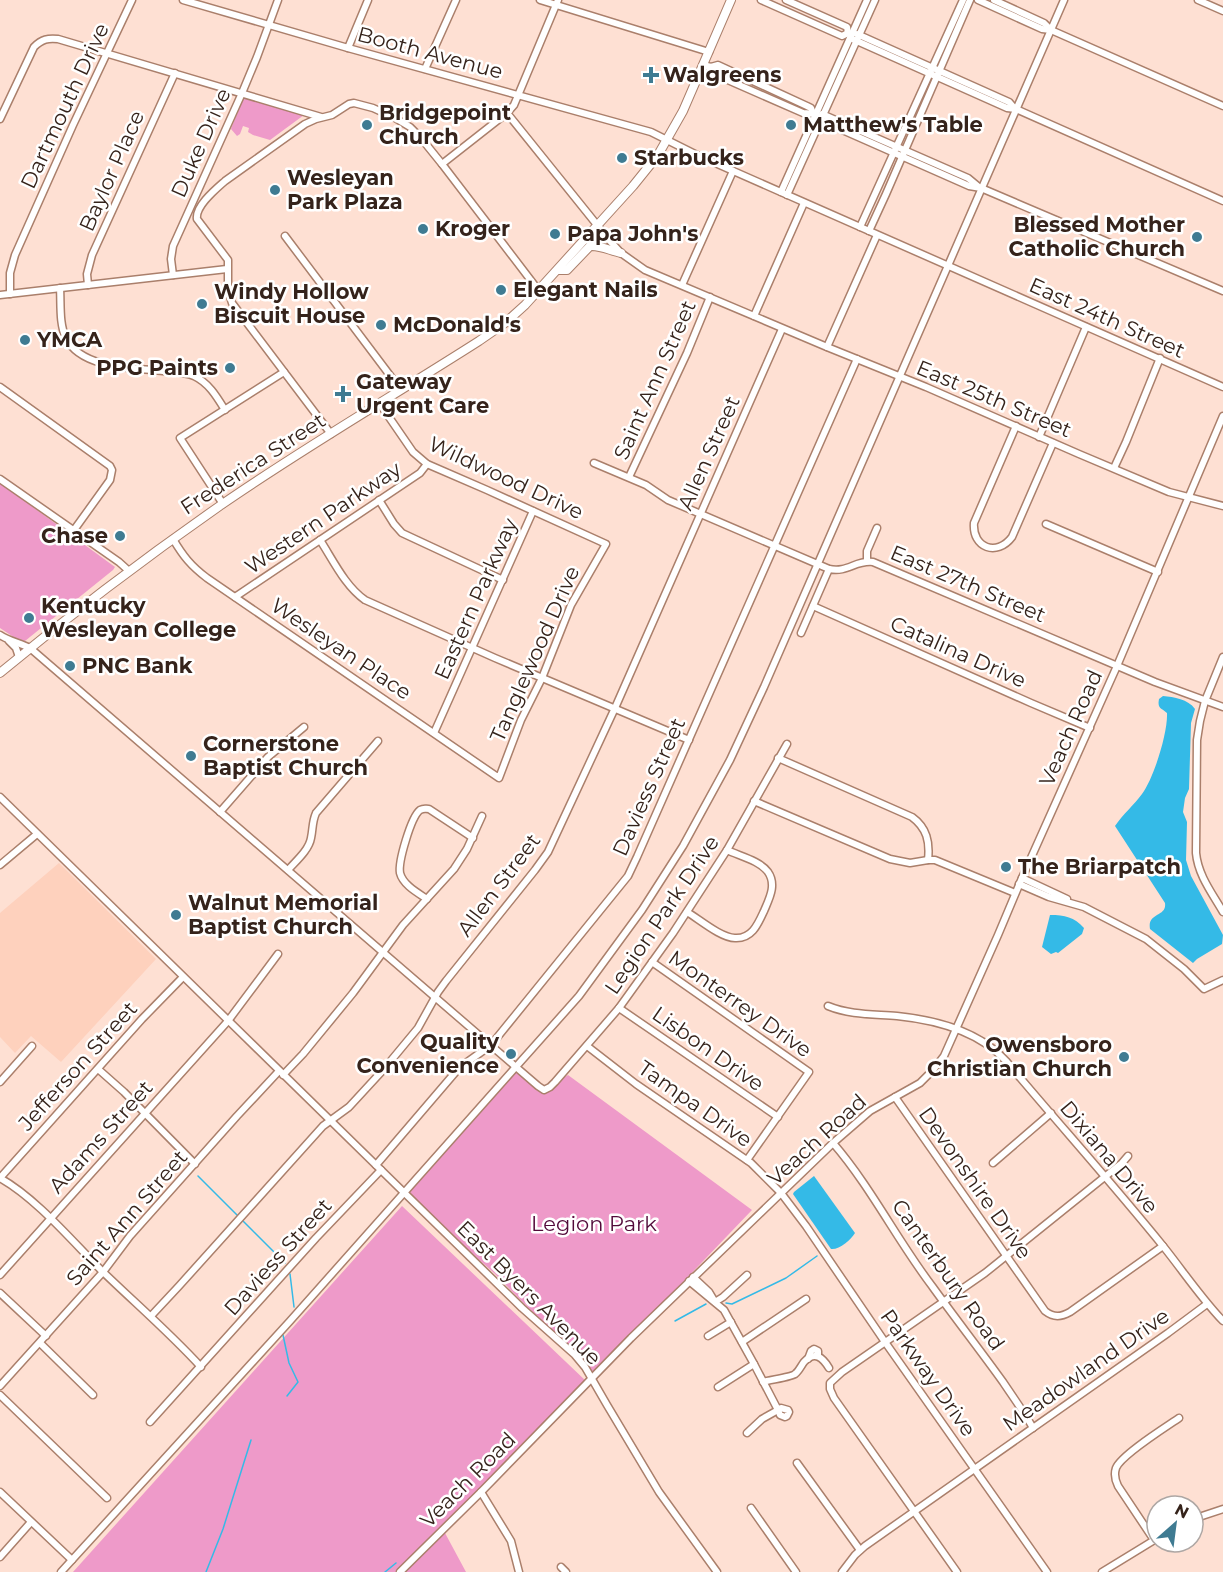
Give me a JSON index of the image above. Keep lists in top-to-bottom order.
{
  "streets": {
    "main road": ["Frederica Street"],
    "street": [
      "Booth Avenue",
      "Dartmouth Drive",
      "Duke Drive",
      "Baylor Place",
      "East 24th Street",
      "Saint Ann Street",
      "East 25th Street",
      "Allen Street",
      "Wildwood Drive",
      "Western Parkway",
      "East 27th Street",
      "Eastern Parkway",
      "Wesleyan Place",
      "Catalina Drive",
      "Tanglewood Drive",
      "Veach Road",
      "Daviess Street",
      "Legion Park Drive",
      "Monterrey Drive",
      "Lisbon Drive",
      "Jefferson Street",
      "Tampa Drive",
      "Adams Street",
      "Dixiana Drive",
      "Devonshire Drive",
      "Canterbury Road",
      "East Byers Avenue",
      "Meadowland Drive",
      "Parkway Drive"
    ]
  },
  "crossings": [
    ["Booth Avenue", "Duke Drive"],
    ["Booth Avenue", "East 24th Street"],
    ["Booth Avenue", "Saint Ann Street"],
    ["Booth Avenue", "Frederica Street"],
    ["East 24th Street", "Saint Ann Street"],
    ["Saint Ann Street", "East 25th Street"],
    ["Saint Ann Street", "East 27th Street"],
    ["Saint Ann Street", "East Byers Avenue"],
    ["East 25th Street", "Allen Street"],
    ["East 25th Street", "Frederica Street"],
    ["East 25th Street", "Veach Road"],
    ["East 25th Street", "Daviess Street"],
    ["Allen Street", "East 27th Street"],
    ["Allen Street", "East Byers Avenue"],
    ["Frederica Street", "Wildwood Drive"],
    ["Frederica Street", "Wesleyan Place"],
    ["Wildwood Drive", "Western Parkway"],
    ["Wildwood Drive", "Eastern Parkway"],
    ["Wildwood Drive", "Tanglewood Drive"],
    ["Western Parkway", "Wesleyan Place"],
    ["East 27th Street", "Veach Road"],
    ["East 27th Street", "Daviess Street"],
    ["Eastern Parkway", "Wesleyan Place"],
    ["Wesleyan Place", "Tanglewood Drive"],
    ["Catalina Drive", "Veach Road"],
    ["Veach Road", "Tampa Drive"],
    ["Veach Road", "Dixiana Drive"],
    ["Veach Road", "Devonshire Drive"],
    ["Veach Road", "Canterbury Road"],
    ["Veach Road", "East Byers Avenue"],
    ["Veach Road", "Parkway Drive"],
    ["Daviess Street", "East Byers Avenue"],
    ["Legion Park Drive", "Monterrey Drive"],
    ["Legion Park Drive", "Lisbon Drive"],
    ["Legion Park Drive", "Tampa Drive"],
    ["Monterrey Drive", "Lisbon Drive"],
    ["Jefferson Street", "East Byers Avenue"],
    ["Tampa Drive", "Parkway Drive"],
    ["Adams Street", "East Byers Avenue"],
    ["Dixiana Drive", "Devonshire Drive"],
    ["Dixiana Drive", "Meadowland Drive"],
    ["Canterbury Road", "Meadowland Drive"],
    ["Meadowland Drive", "Parkway Drive"]
  ],
  "parks": ["Legion Park"],
  "places": {
    "health": ["Walgreens", "Gateway Urgent Care"],
    "other": [
      "Bridgepoint Church",
      "Matthew's Table",
      "Starbucks",
      "Wesleyan Park Plaza",
      "Kroger",
      "Papa John's",
      "Blessed Mother Catholic Church",
      "Elegant Nails",
      "Windy Hollow Biscuit House",
      "McDonald's",
      "YMCA",
      "PPG Paints",
      "Chase",
      "Kentucky Wesleyan College",
      "PNC Bank",
      "Cornerstone Baptist Church",
      "The Briarpatch",
      "Walnut Memorial Baptist Church",
      "Quality Convenience",
      "Owensboro Christian Church"
    ]
  },
  "north": "top right"
}
